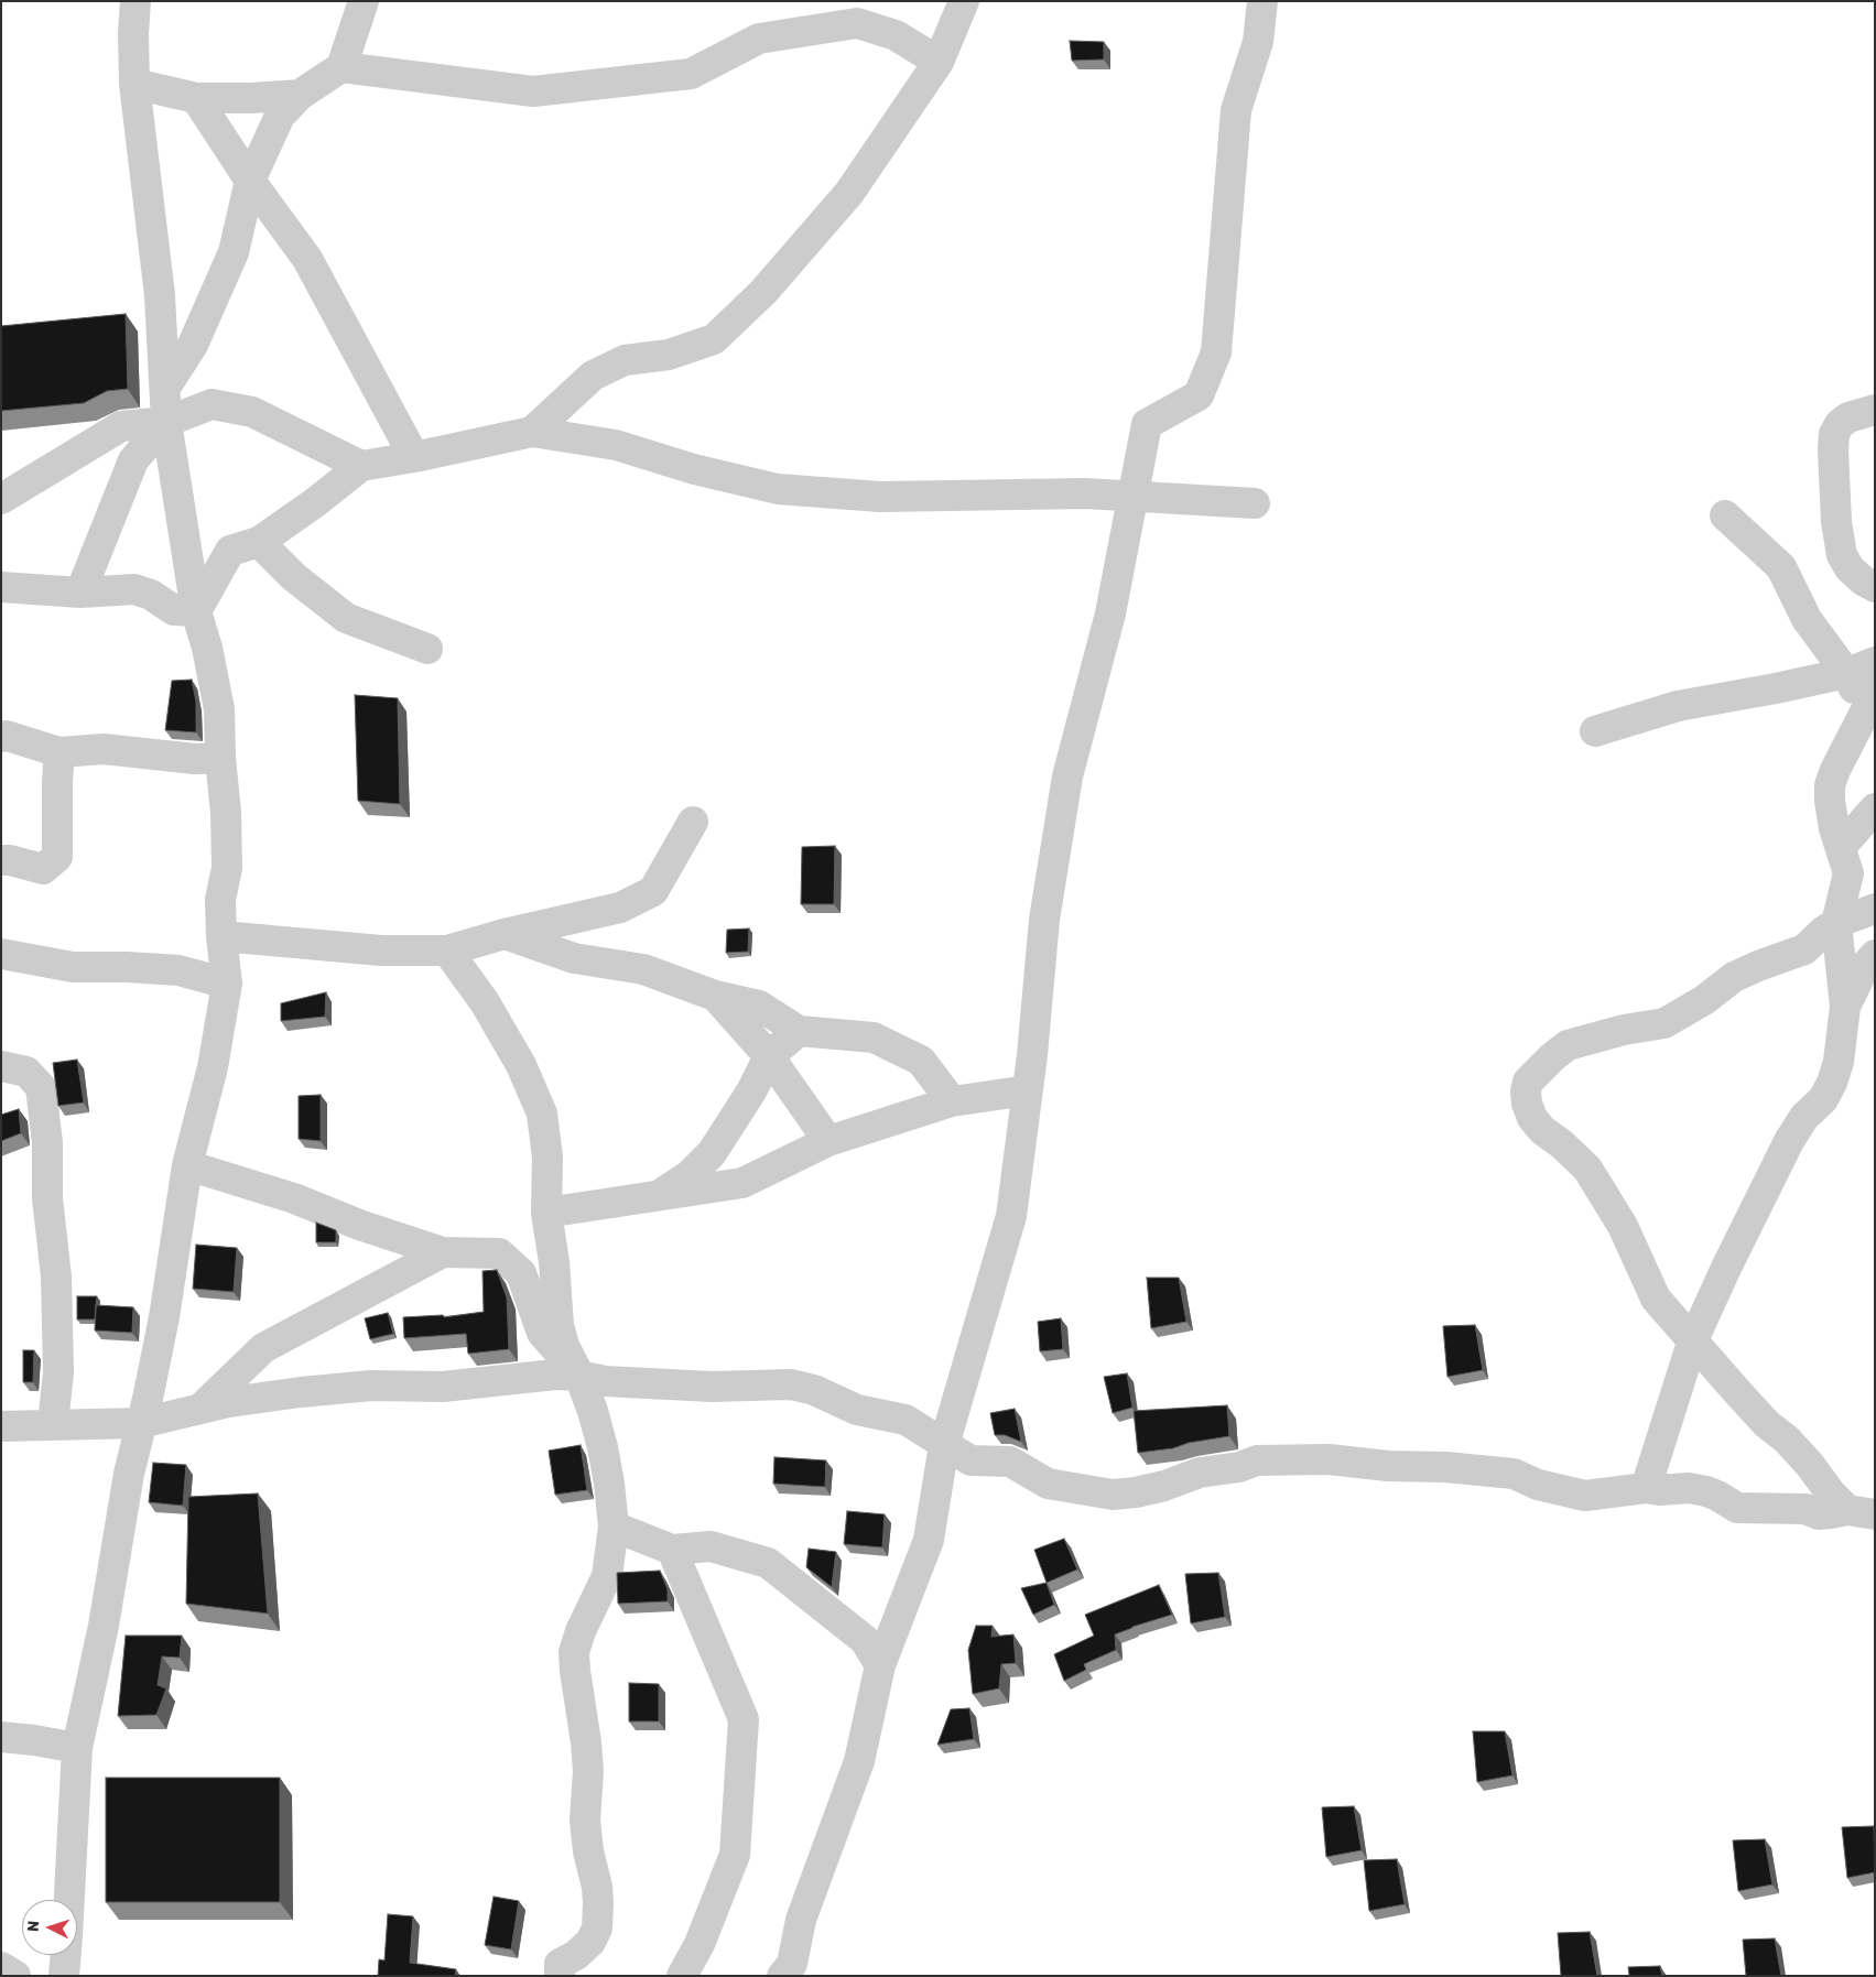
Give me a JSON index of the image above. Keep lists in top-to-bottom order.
{
  "north": "left"
}
